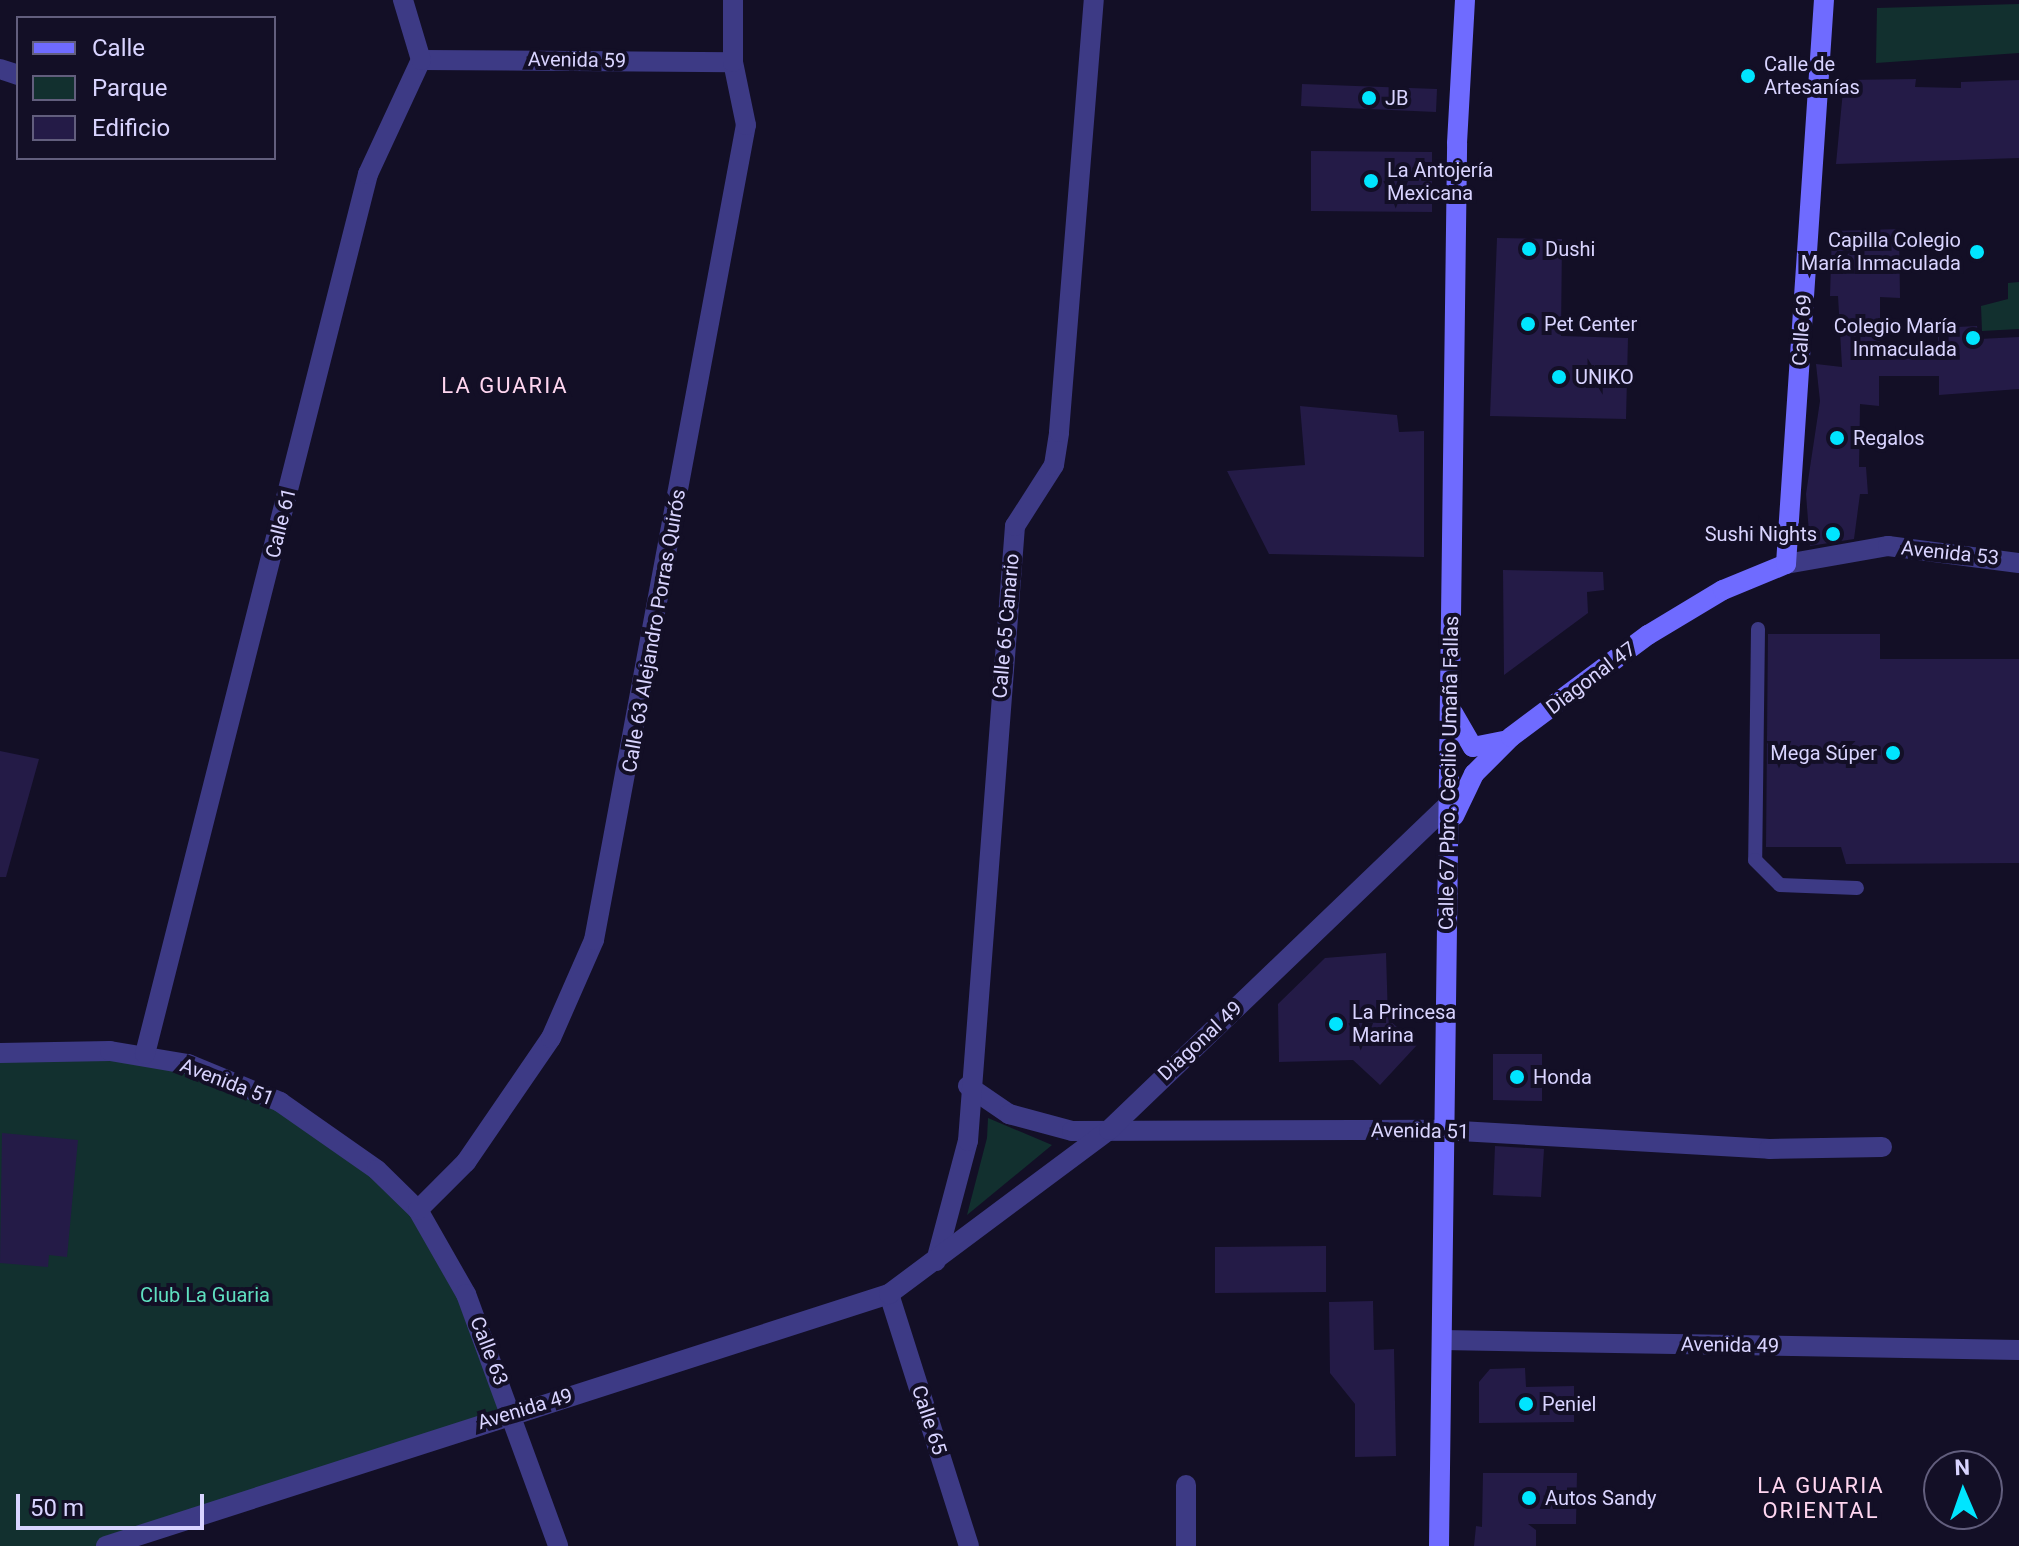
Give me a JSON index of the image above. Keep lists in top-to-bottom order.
{
  "streets": {
    "main road": ["Calle 69", "Diagonal 47", "Calle 67 Pbro. Cecilio Umaña Fallas"],
    "street": [
      "Avenida 59",
      "Calle 61",
      "Avenida 53",
      "Calle 65 Canario",
      "Calle 63 Alejandro Porras Quirós",
      "Diagonal 49",
      "Avenida 51",
      "Avenida 49",
      "Calle 63",
      "Calle 65"
    ]
  },
  "crossings": [
    ["Avenida 59", "Calle 61"],
    ["Avenida 59", "Calle 63 Alejandro Porras Quirós"],
    ["Calle 69", "Avenida 53"],
    ["Calle 69", "Diagonal 47"],
    ["Calle 61", "Avenida 51"],
    ["Avenida 53", "Diagonal 47"],
    ["Calle 65 Canario", "Diagonal 49"],
    ["Calle 65 Canario", "Avenida 51"],
    ["Calle 65 Canario", "Avenida 49"],
    ["Calle 63 Alejandro Porras Quirós", "Avenida 51"],
    ["Calle 63 Alejandro Porras Quirós", "Calle 63"],
    ["Diagonal 47", "Calle 67 Pbro. Cecilio Umaña Fallas"],
    ["Calle 67 Pbro. Cecilio Umaña Fallas", "Diagonal 49"],
    ["Calle 67 Pbro. Cecilio Umaña Fallas", "Avenida 51"],
    ["Calle 67 Pbro. Cecilio Umaña Fallas", "Avenida 49"],
    ["Diagonal 49", "Avenida 51"],
    ["Diagonal 49", "Avenida 49"],
    ["Avenida 51", "Calle 63"],
    ["Avenida 49", "Calle 63"],
    ["Avenida 49", "Calle 65"]
  ],
  "districts": ["LA GUARIA", "LA GUARIA ORIENTAL"],
  "parks": ["Club La Guaria"],
  "places": [
    "Calle de Artesanías",
    "JB",
    "La Antojería Mexicana",
    "Dushi",
    "Capilla Colegio María Inmaculada",
    "Pet Center",
    "Colegio María Inmaculada",
    "UNIKO",
    "Regalos",
    "Sushi Nights",
    "Mega Súper",
    "La Princesa Marina",
    "Honda",
    "Peniel",
    "Autos Sandy"
  ],
  "legend": ["Calle", "Parque", "Edificio"],
  "scale_bar": "50 m",
  "north": "top"
}
